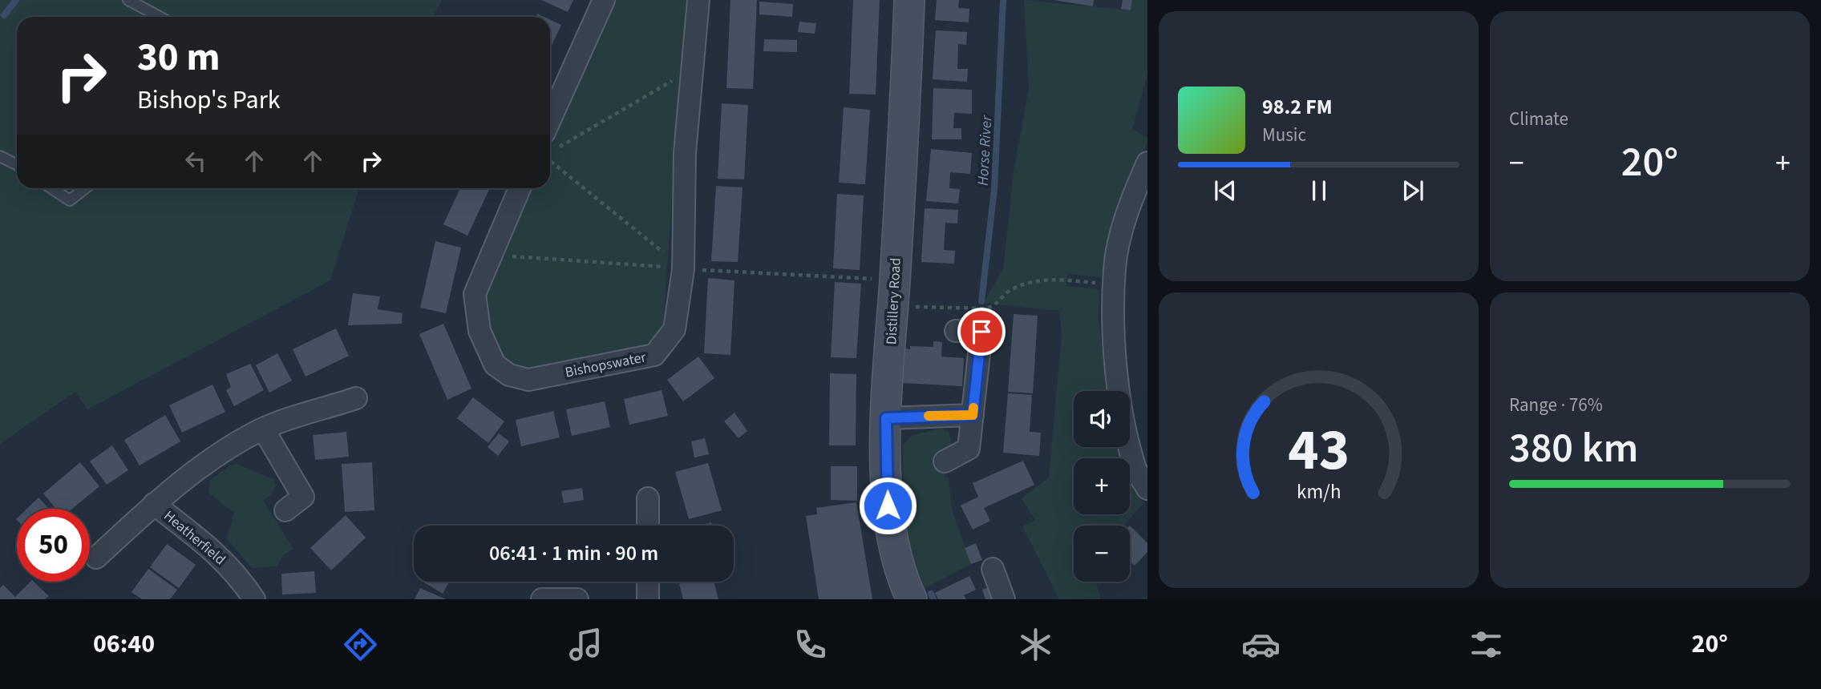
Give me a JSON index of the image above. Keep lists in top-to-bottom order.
{
  "streets": {
    "main road": ["Distillery Road"],
    "street": ["Bishopswater", "Heatherfield"]
  },
  "water": ["Horse River"],
  "page": {
    "tile": [
      "Climate",
      ["Range · 76%", "380 km"]
    ],
    "turn": ["30 m", "Bishop's Park"],
    "song": ["98.2 FM", "Music"],
    "heat": ["−", "20°", "+"],
    "map_buttons": ["+", "−"],
    "limit": "50",
    "trip": "06:41 · 1 min · 90 m",
    "tabs": ["06:40", "20°"],
    "gauge": ["43", "km/h"]
  }
}
